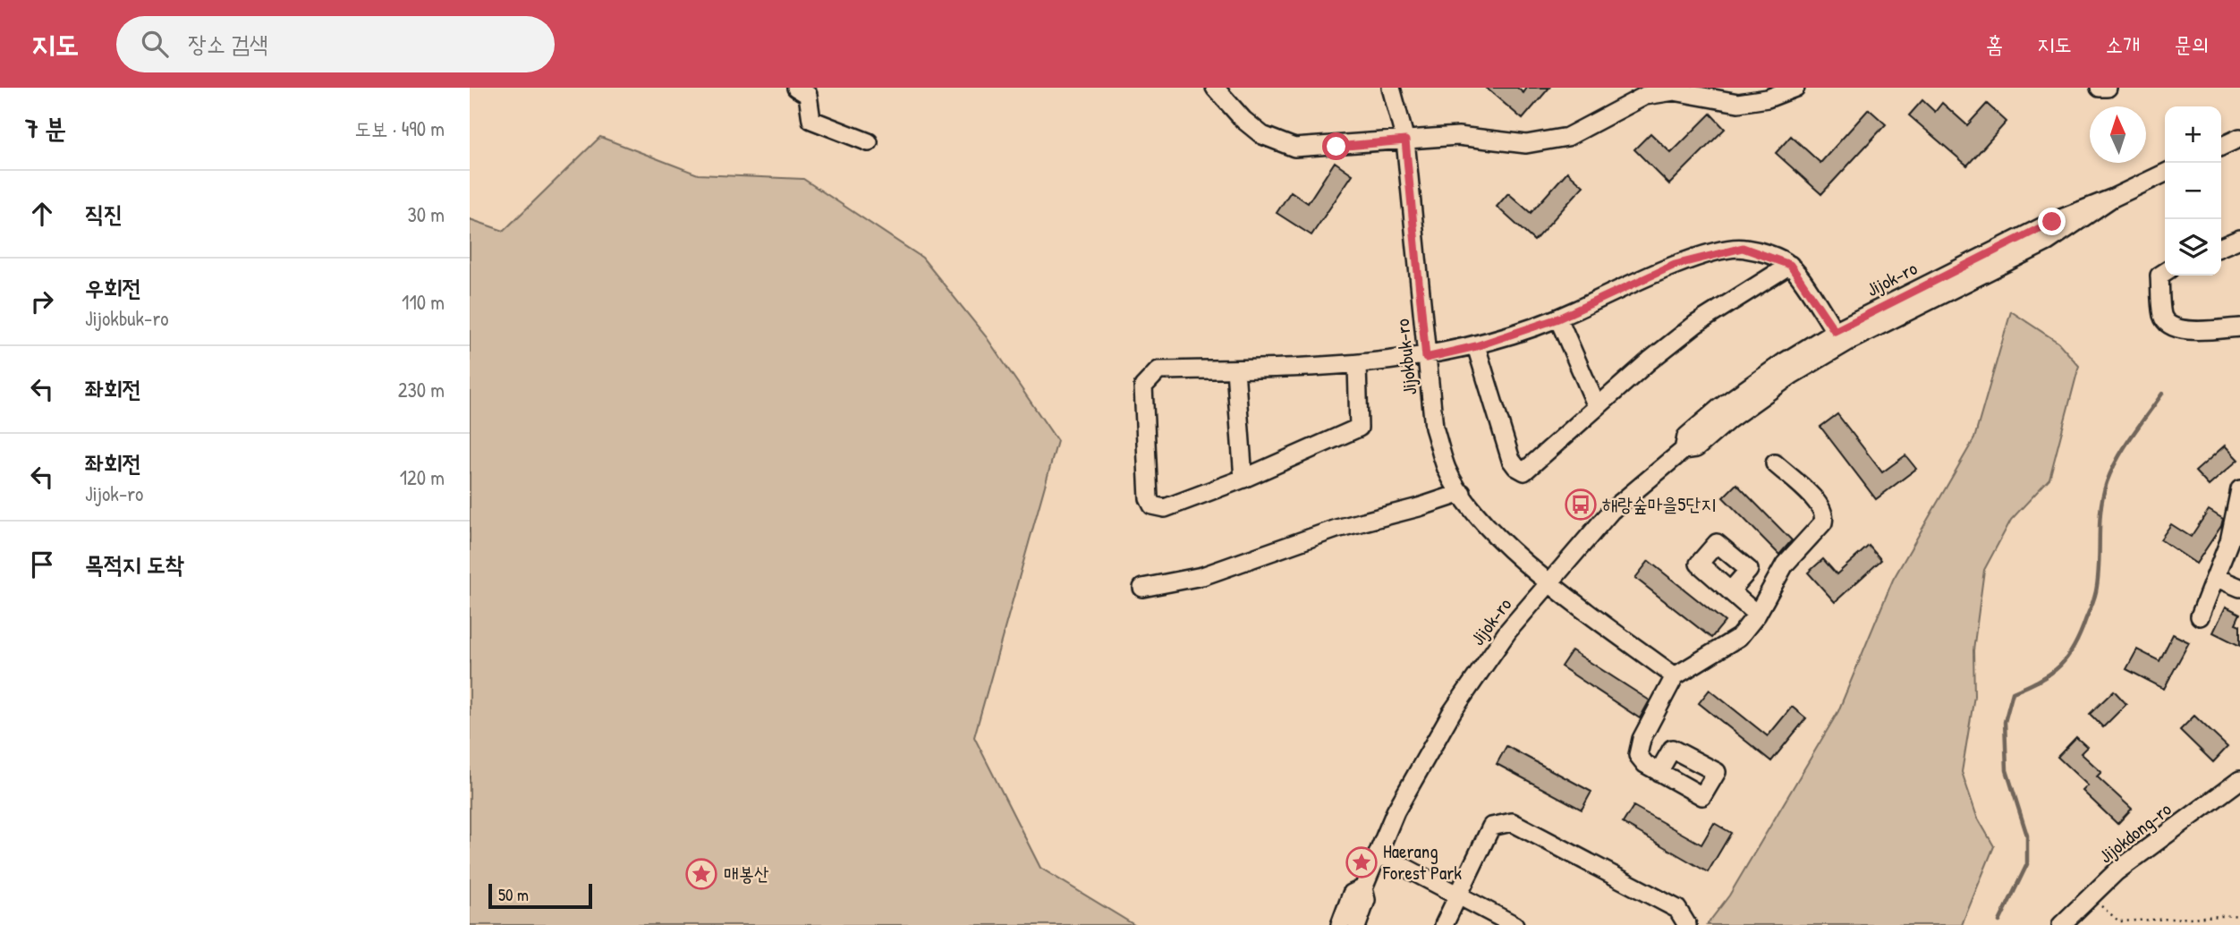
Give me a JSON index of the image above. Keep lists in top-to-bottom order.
{
  "streets": {
    "street": ["Jijok-ro", "Jijokbuk-ro", "Jijokdong-ro"]
  },
  "crossings": [
    ["Jijok-ro", "Jijokbuk-ro"]
  ],
  "places": {
    "bus stop": ["해랑숲마을5단지"],
    "place": ["Haerang Forest Park", "매봉산"]
  },
  "scale_bar": "50 m",
  "north": "top",
  "page": {
    "header": "지도",
    "search": "장소 검색",
    "nav": [
      "홈",
      "지도",
      "소개",
      "문의"
    ],
    "heading": ["7 분", "도보 · 490 m"],
    "map_buttons": ["+", "−"],
    "list": [
      ["직진", "30 m"],
      ["우회전", "Jijokbuk-ro", "110 m"],
      ["좌회전", "230 m"],
      ["좌회전", "Jijok-ro", "120 m"],
      "목적지 도착"
    ],
    "scale": "50 m"
  }
}
